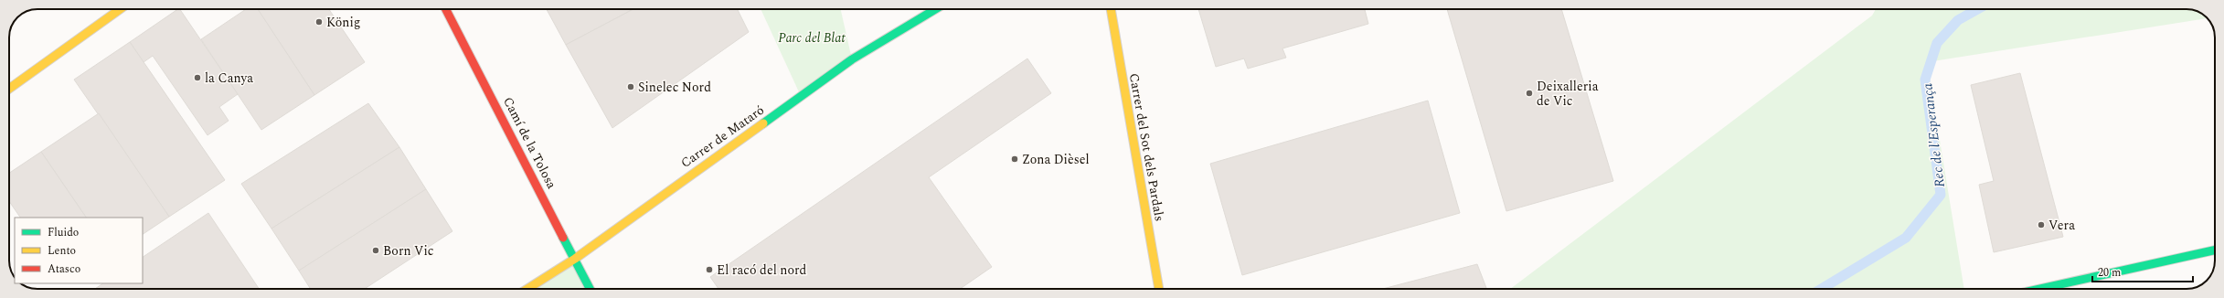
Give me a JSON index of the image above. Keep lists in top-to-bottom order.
{
  "streets": {
    "street": ["Carrer de Mataró", "Camí de la Tolosa", "Carrer del Sot dels Pardals"]
  },
  "crossings": [
    ["Carrer de Mataró", "Camí de la Tolosa"]
  ],
  "water": ["Rec de l'Esperança"],
  "parks": ["Parc del Blat"],
  "places": [
    "König",
    "la Canya",
    "Sinelec Nord",
    "Deixalleria de Vic",
    "Zona Dièsel",
    "Vera",
    "Born Vic",
    "El racó del nord"
  ],
  "legend": ["Fluido", "Lento", "Atasco"],
  "scale_bar": "20 m"
}
